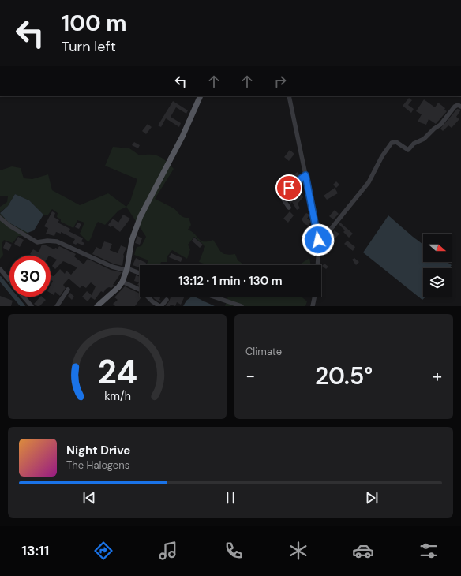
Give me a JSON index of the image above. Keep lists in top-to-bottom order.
{
  "north": "right",
  "page": {
    "turn": ["100 m", "Turn left"],
    "limit": "30",
    "trip": "13:12 · 1 min · 130 m",
    "tile": "Climate",
    "heat": ["−", "20.5°", "+"],
    "song": ["Night Drive", "The Halogens"],
    "tabs": "13:11",
    "gauge": ["24", "km/h"]
  }
}
